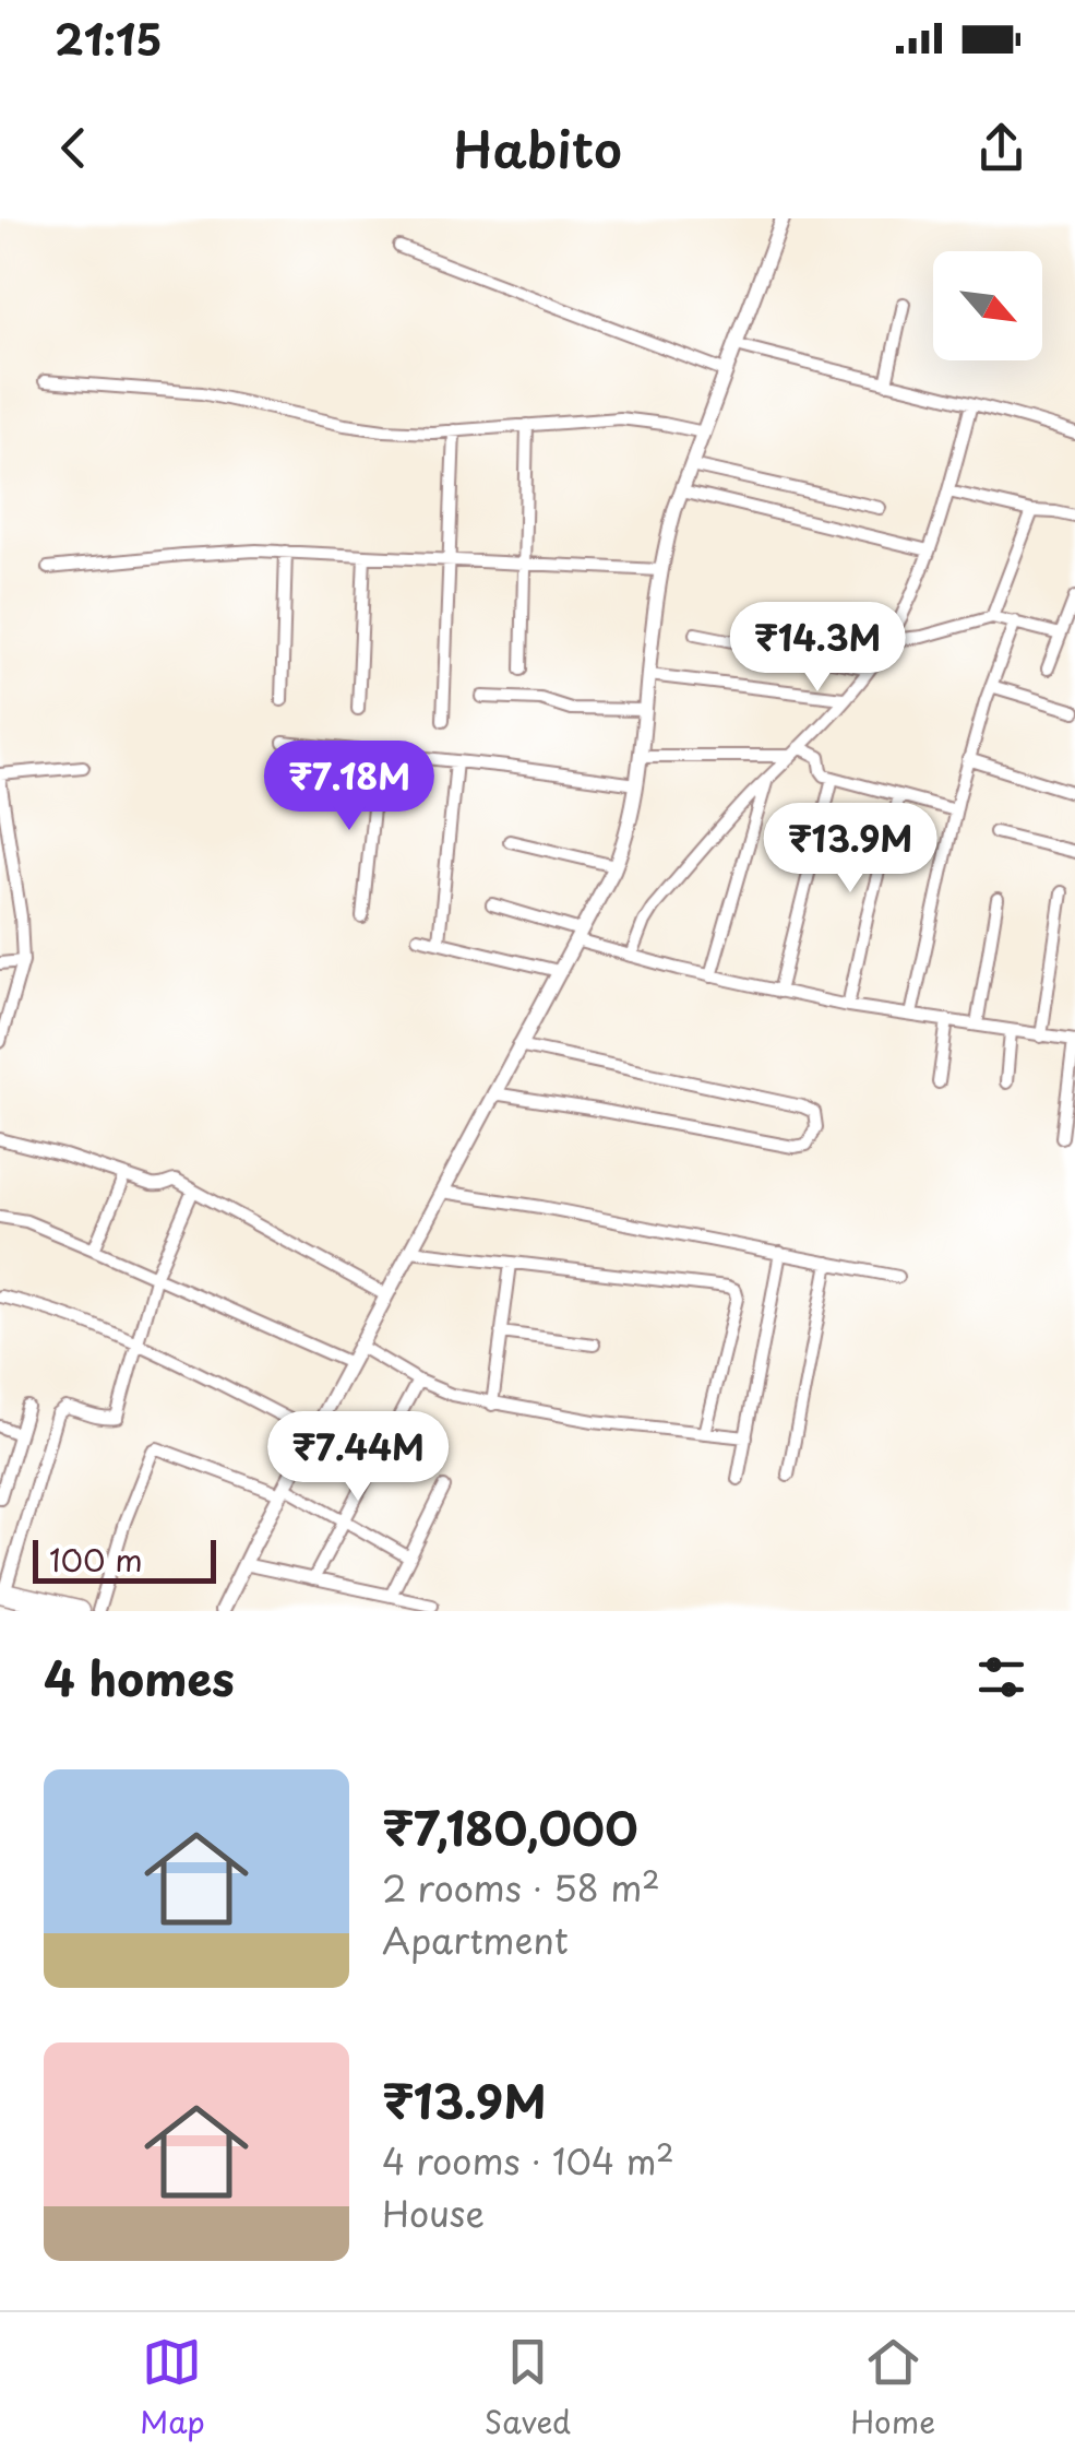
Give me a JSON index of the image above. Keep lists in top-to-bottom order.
{
  "scale_bar": "100 m",
  "north": "bottom right",
  "page": {
    "status": "21:15",
    "header": "Habito",
    "price": [
      "₹14.3M",
      "₹7.18M",
      "₹13.9M",
      "₹7.44M"
    ],
    "scale": "100 m",
    "heading": "4 homes",
    "list": [
      {
        "name": "₹7,180,000",
        "note": "2 rooms · 58 m² · Apartment"
      },
      {
        "name": "₹13.9M",
        "note": "4 rooms · 104 m² · House"
      }
    ],
    "tabs": ["Map", "Saved", "Home"]
  }
}
